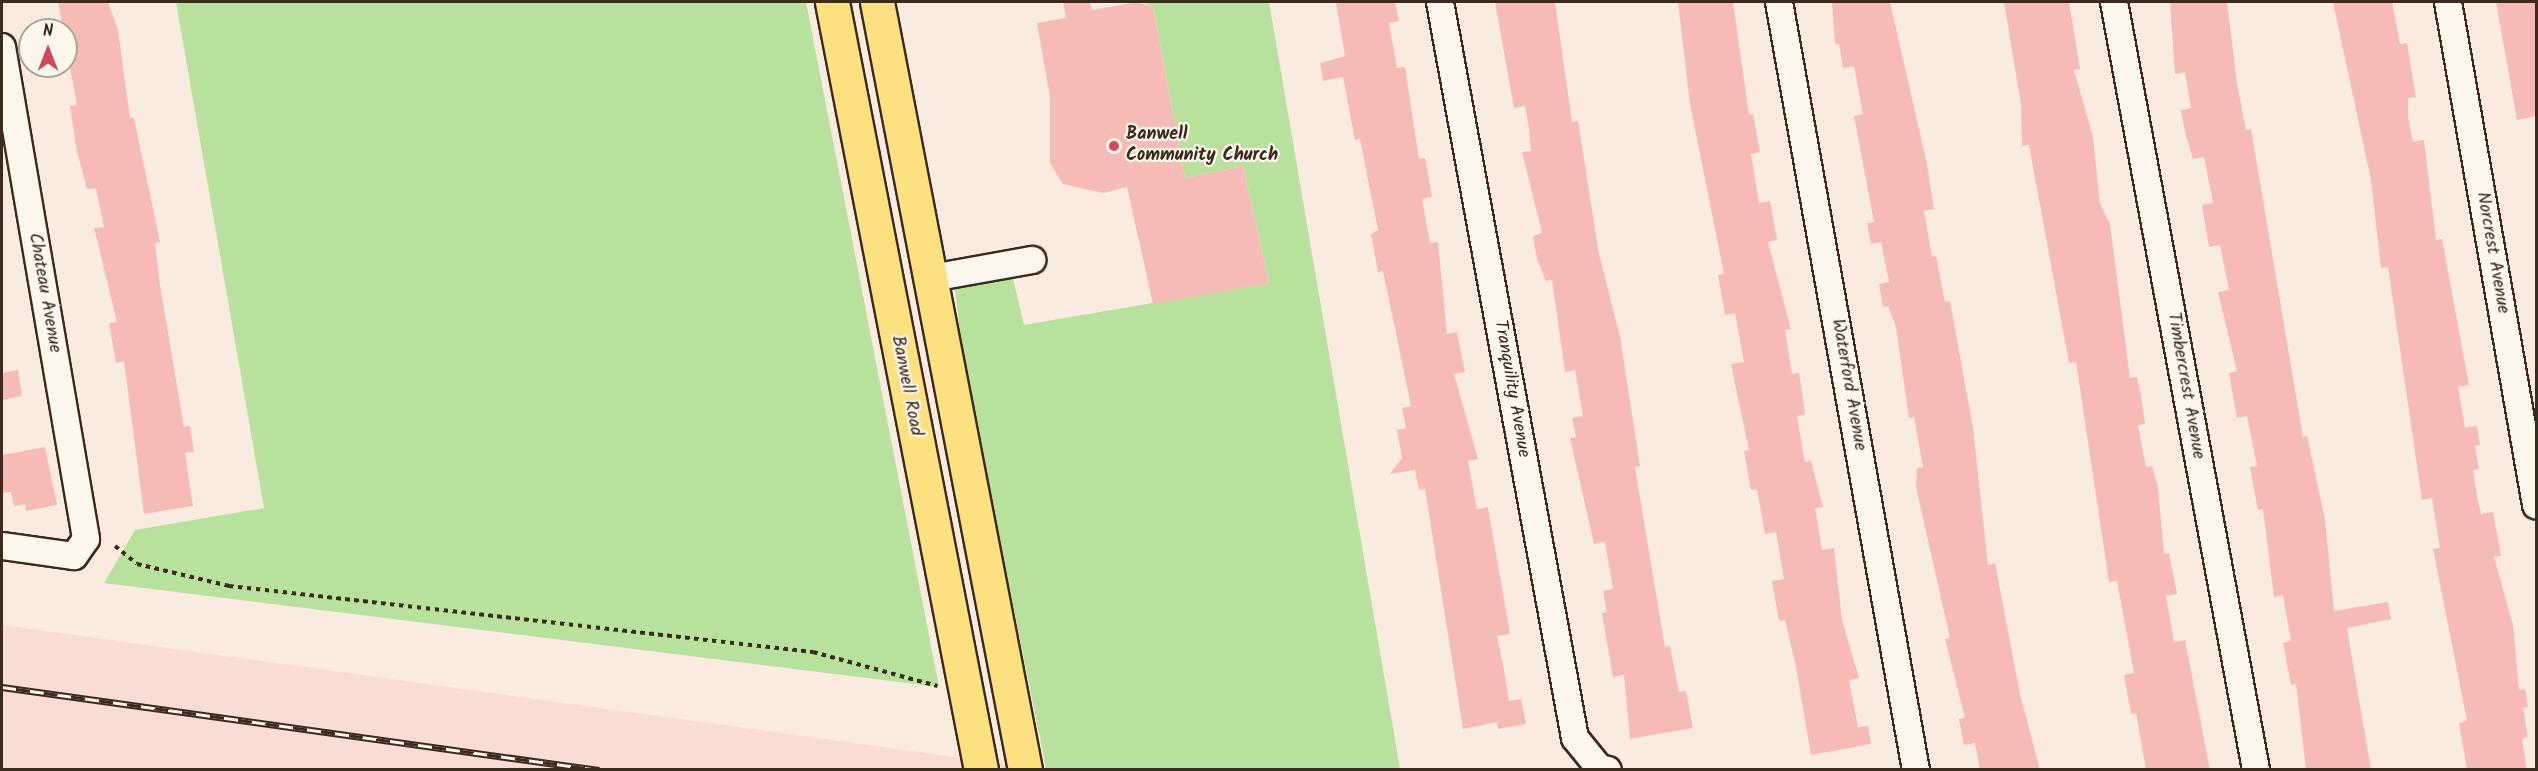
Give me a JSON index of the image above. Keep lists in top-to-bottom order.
{
  "streets": {
    "main road": ["Banwell Road"],
    "street": [
      "Norcrest Avenue",
      "Chateau Avenue",
      "Waterford Avenue",
      "Timbercrest Avenue",
      "Tranquility Avenue"
    ]
  },
  "places": ["Banwell Community Church"],
  "north": "top"
}
